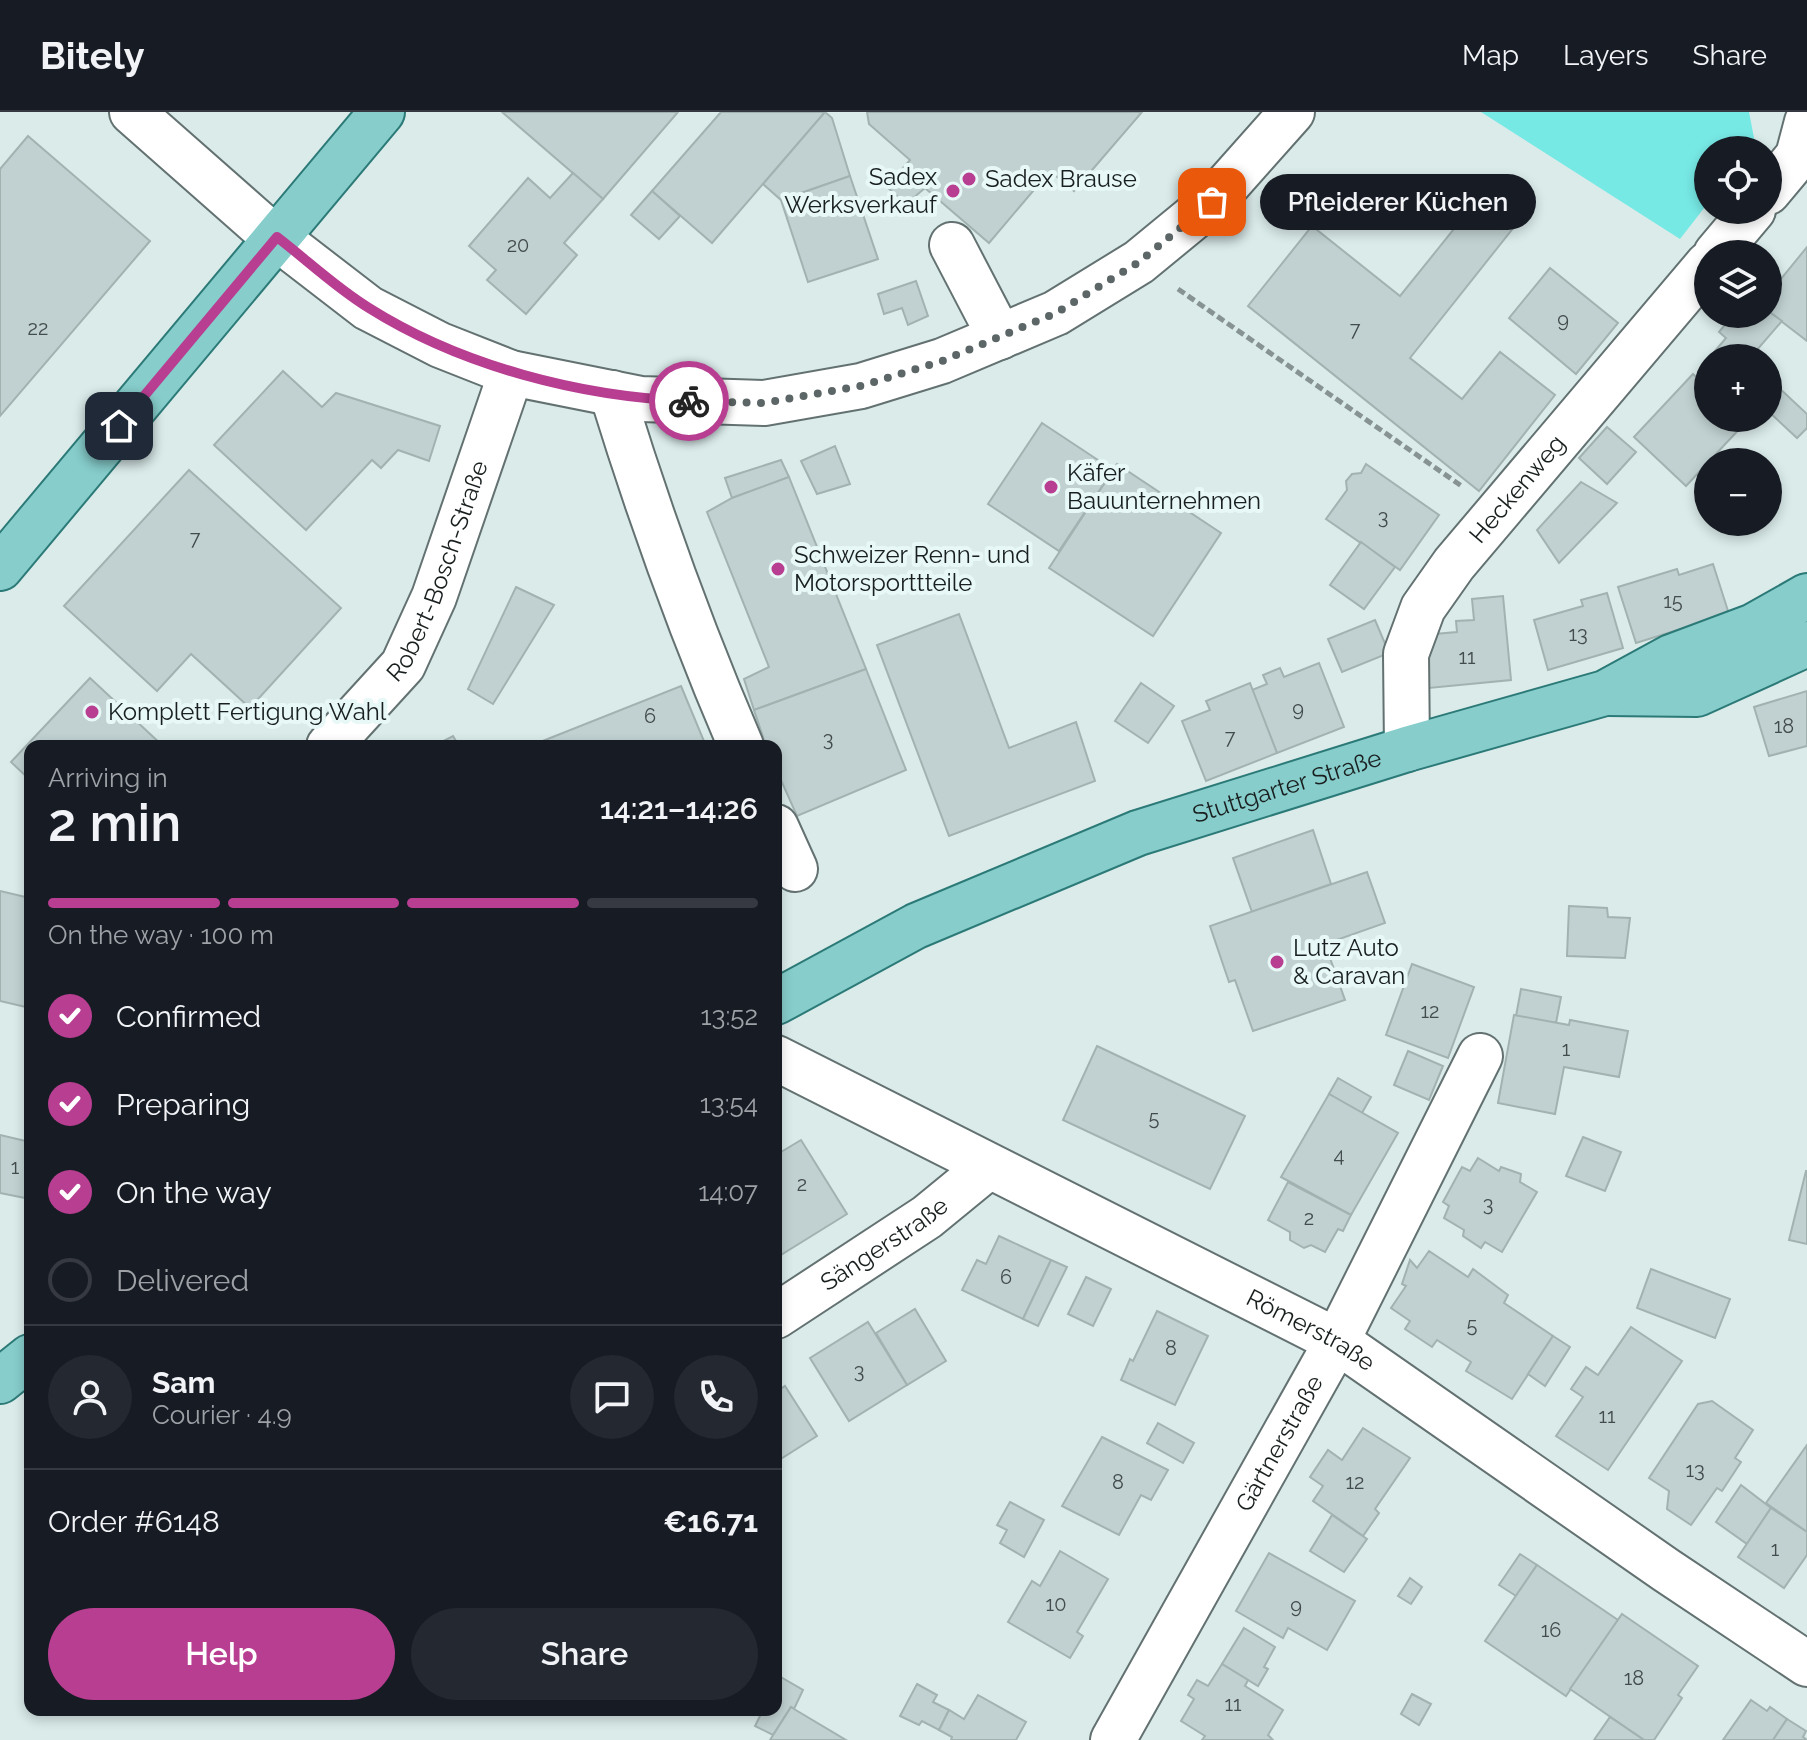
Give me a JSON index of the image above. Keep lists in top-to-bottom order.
{
  "streets": {
    "main road": ["Stuttgarter Straße"],
    "street": [
      "Heckenweg",
      "Robert-Bosch-Straße",
      "Sängerstraße",
      "Römerstraße",
      "Gärtnerstraße"
    ]
  },
  "crossings": [
    ["Heckenweg", "Stuttgarter Straße"],
    ["Sängerstraße", "Römerstraße"],
    ["Römerstraße", "Gärtnerstraße"]
  ],
  "places": [
    "Sadex Brause",
    "Sadex Werksverkauf",
    "Pfleiderer Küchen",
    "Käfer Bauunternehmen",
    "Schweizer Renn- und Motorsporttteile",
    "Komplett Fertigung Wahl",
    "Lutz Auto & Caravan"
  ],
  "house_numbers": [
    "20",
    "9",
    "22",
    "7",
    "3",
    "7",
    "15",
    "13",
    "11",
    "9",
    "6",
    "18",
    "7",
    "3",
    "12",
    "1",
    "5",
    "4",
    "1",
    "2",
    "3",
    "2",
    "6",
    "5",
    "8",
    "3",
    "11",
    "13",
    "8",
    "12",
    "1",
    "10",
    "9",
    "16",
    "18",
    "11"
  ],
  "page": {
    "header": "Bitely",
    "nav": ["Map", "Layers", "Share"],
    "map_buttons": ["+", "−"],
    "bubble": "Pfleiderer Küchen",
    "heading": ["2 min", "Arriving in", "14:21–14:26"],
    "panel": [
      "Sam",
      "Courier · 4.9",
      "Order #6148",
      "€16.71"
    ],
    "bar": "On the way · 100 m",
    "list": [
      ["Confirmed", "13:52"],
      ["Preparing", "13:54"],
      ["On the way", "14:07"],
      "Delivered"
    ],
    "buttons": ["Help", "Share"]
  }
}
